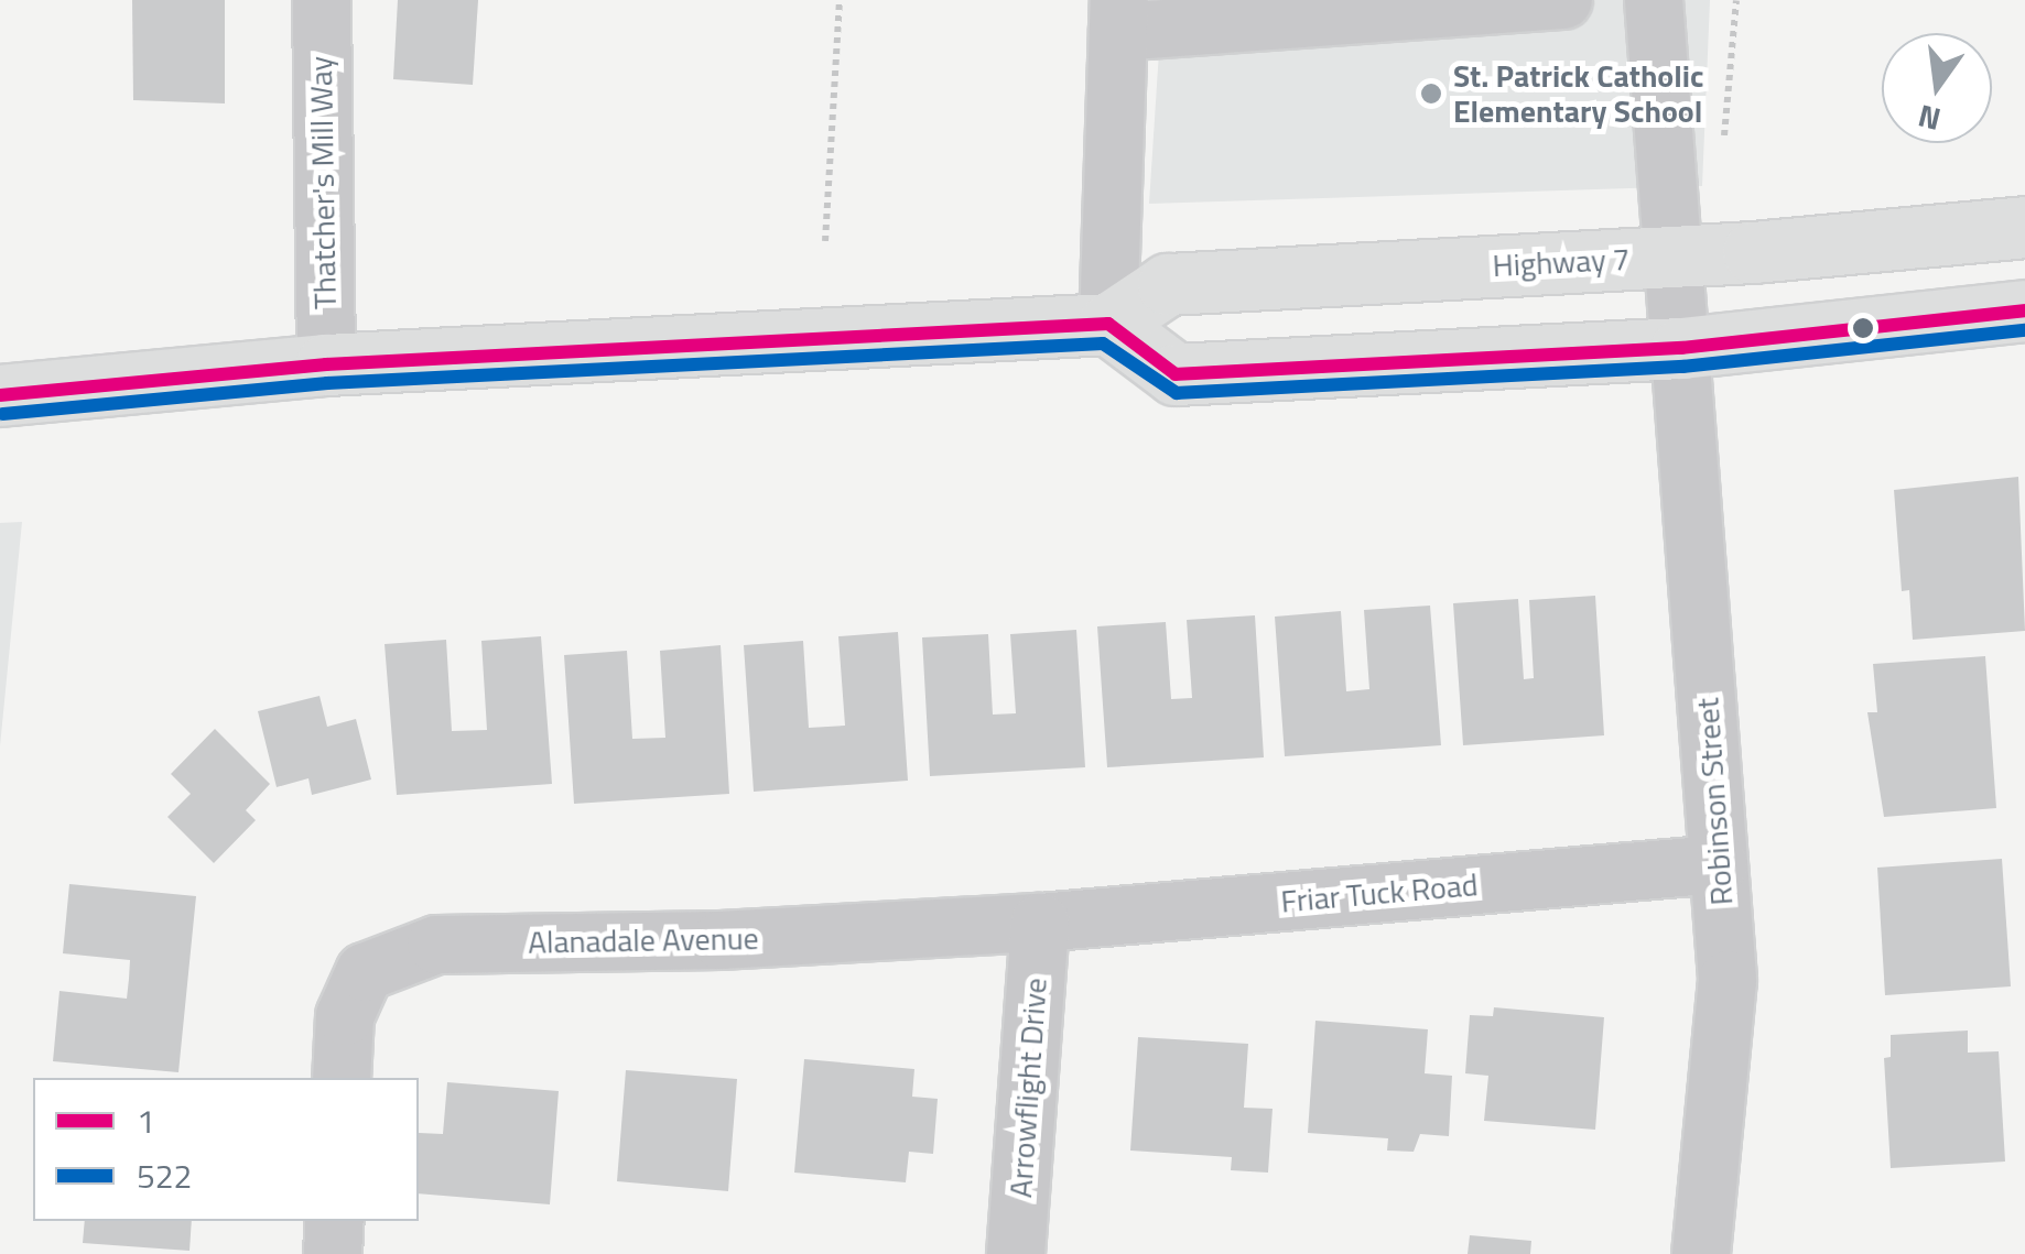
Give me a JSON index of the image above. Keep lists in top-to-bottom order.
{
  "streets": {
    "main road": ["Highway 7"],
    "street": [
      "Thatcher's Mill Way",
      "Robinson Street",
      "Friar Tuck Road",
      "Alanadale Avenue",
      "Arrowflight Drive"
    ]
  },
  "crossings": [
    ["Highway 7", "Robinson Street"],
    ["Robinson Street", "Friar Tuck Road"],
    ["Friar Tuck Road", "Alanadale Avenue"],
    ["Friar Tuck Road", "Arrowflight Drive"],
    ["Alanadale Avenue", "Arrowflight Drive"]
  ],
  "places": ["St. Patrick Catholic Elementary School"],
  "lines": ["transit line 1", "transit line 522"],
  "legend": ["1", "522"],
  "north": "bottom"
}
